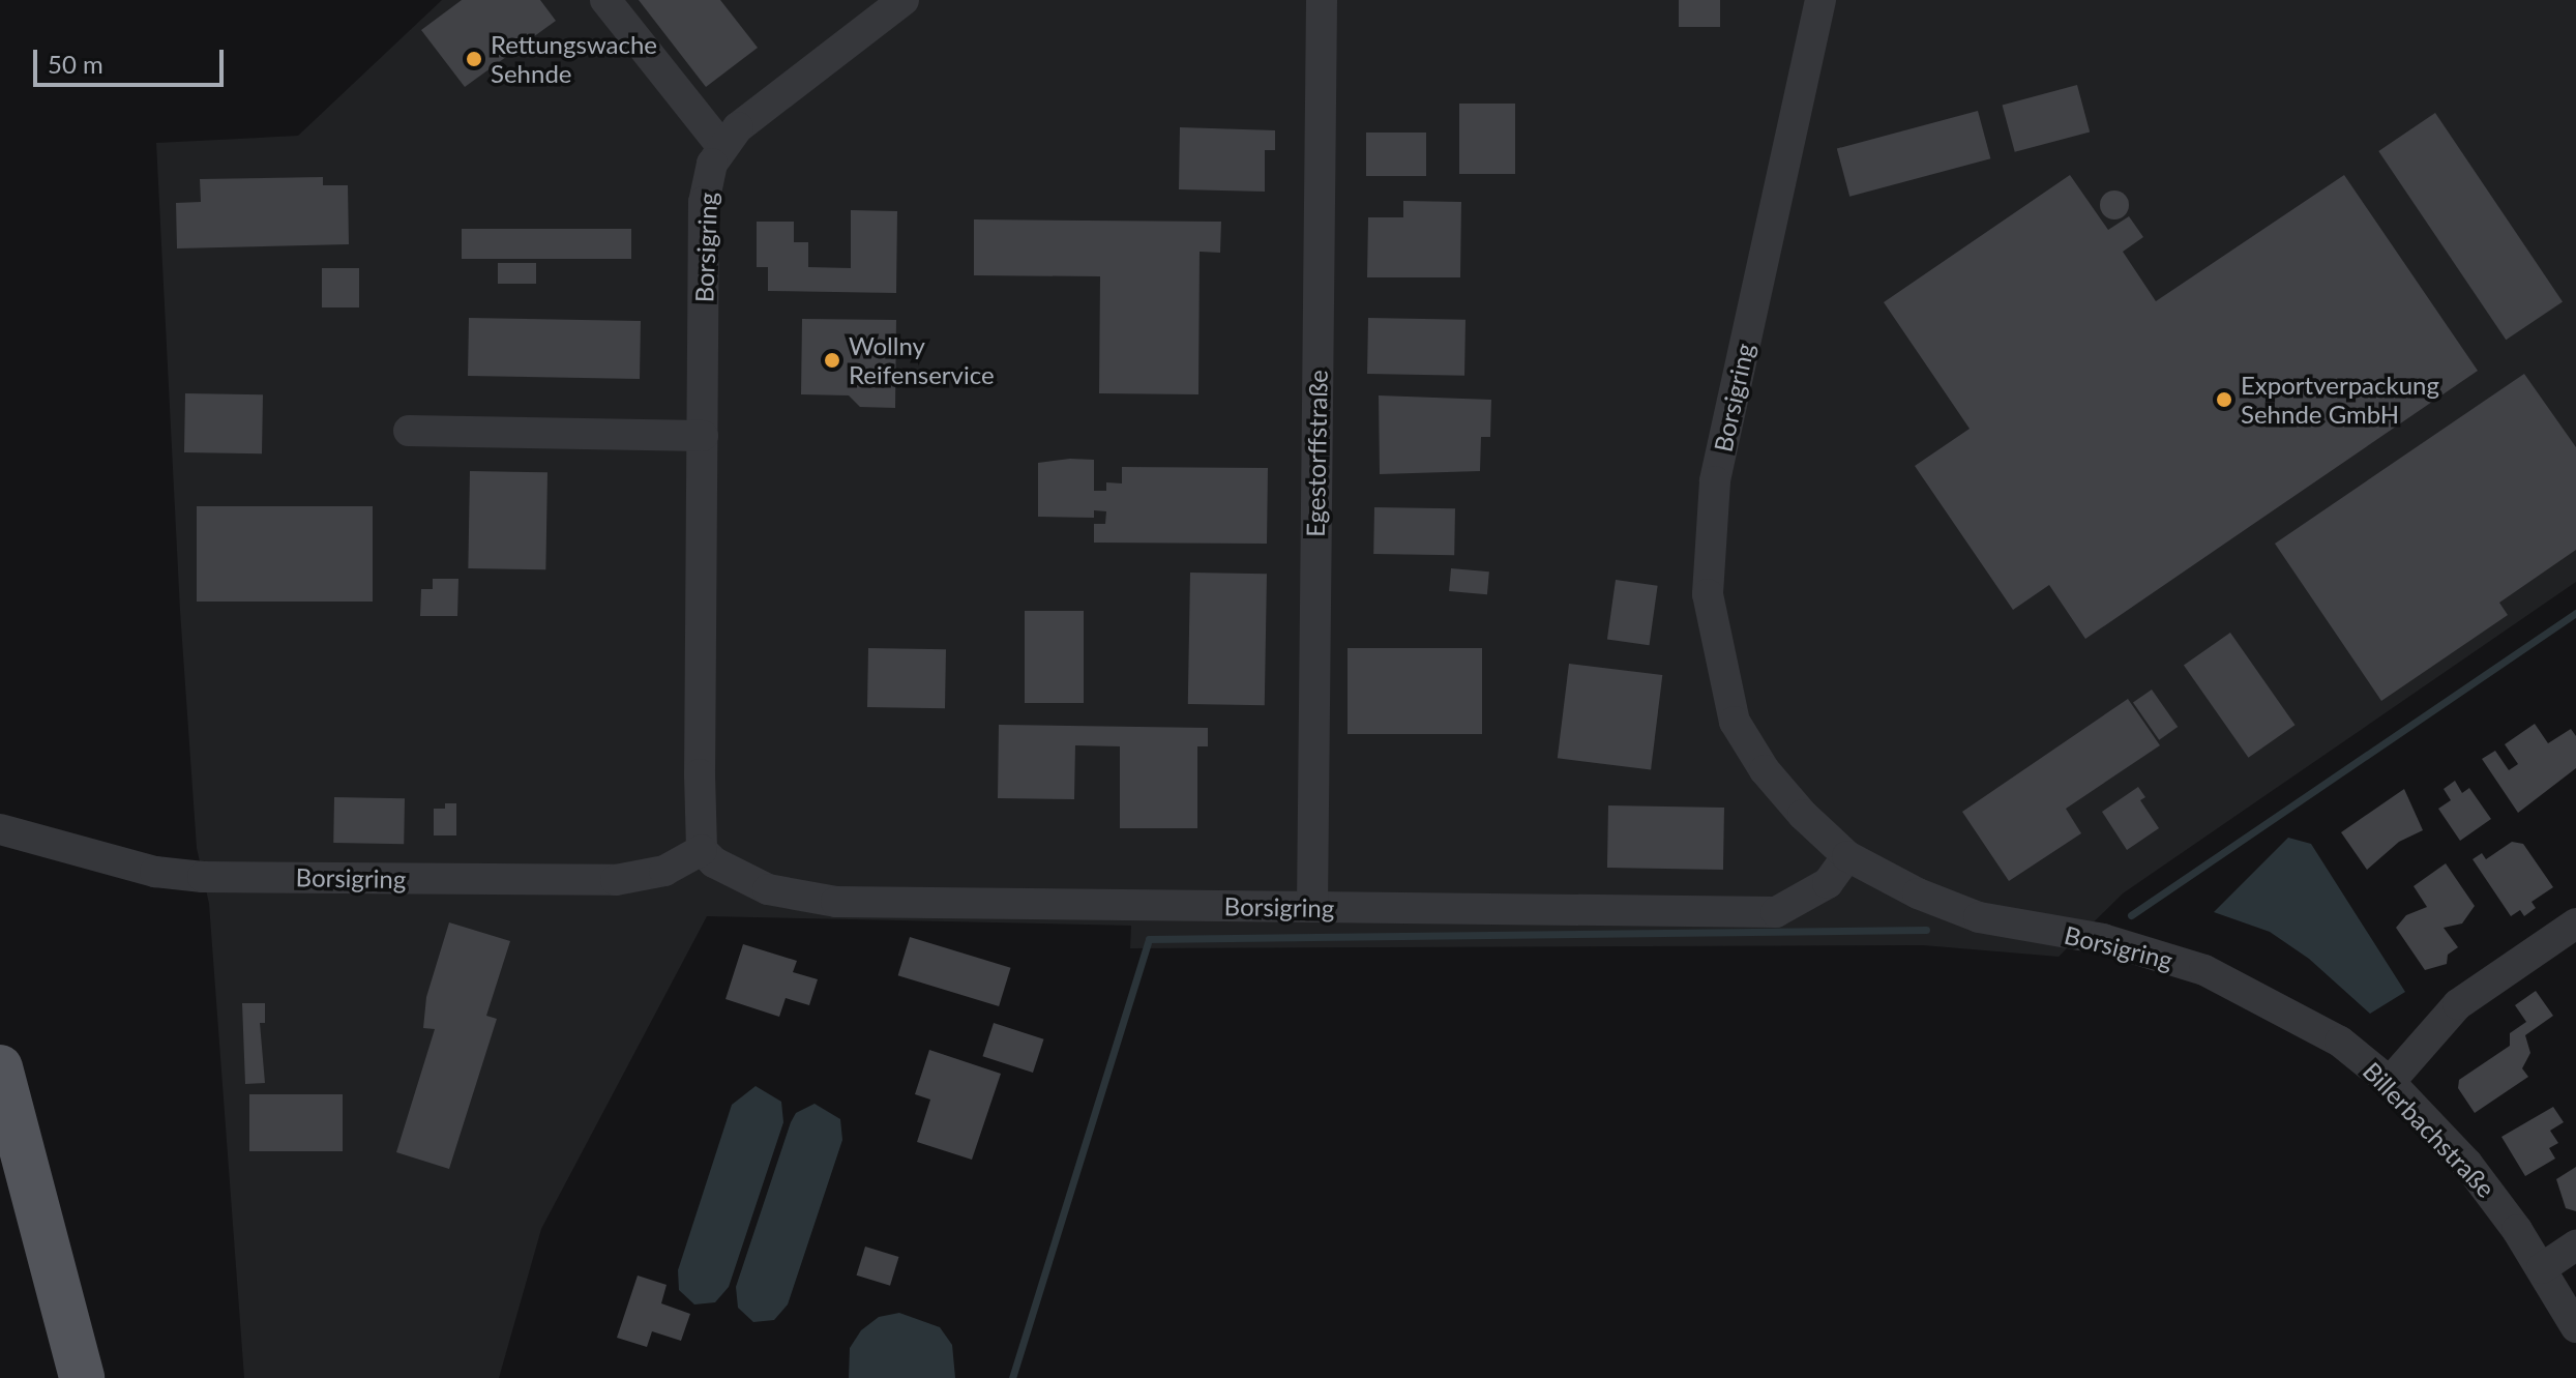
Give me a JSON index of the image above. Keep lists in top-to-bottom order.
{
  "streets": {
    "street": ["Borsigring", "Egestorffstraße", "Billerbachstraße"]
  },
  "crossings": [
    ["Borsigring", "Egestorffstraße"],
    ["Borsigring", "Billerbachstraße"]
  ],
  "places": ["Rettungswache Sehnde", "Wollny Reifenservice", "Exportverpackung Sehnde GmbH"],
  "scale_bar": "50 m"
}
